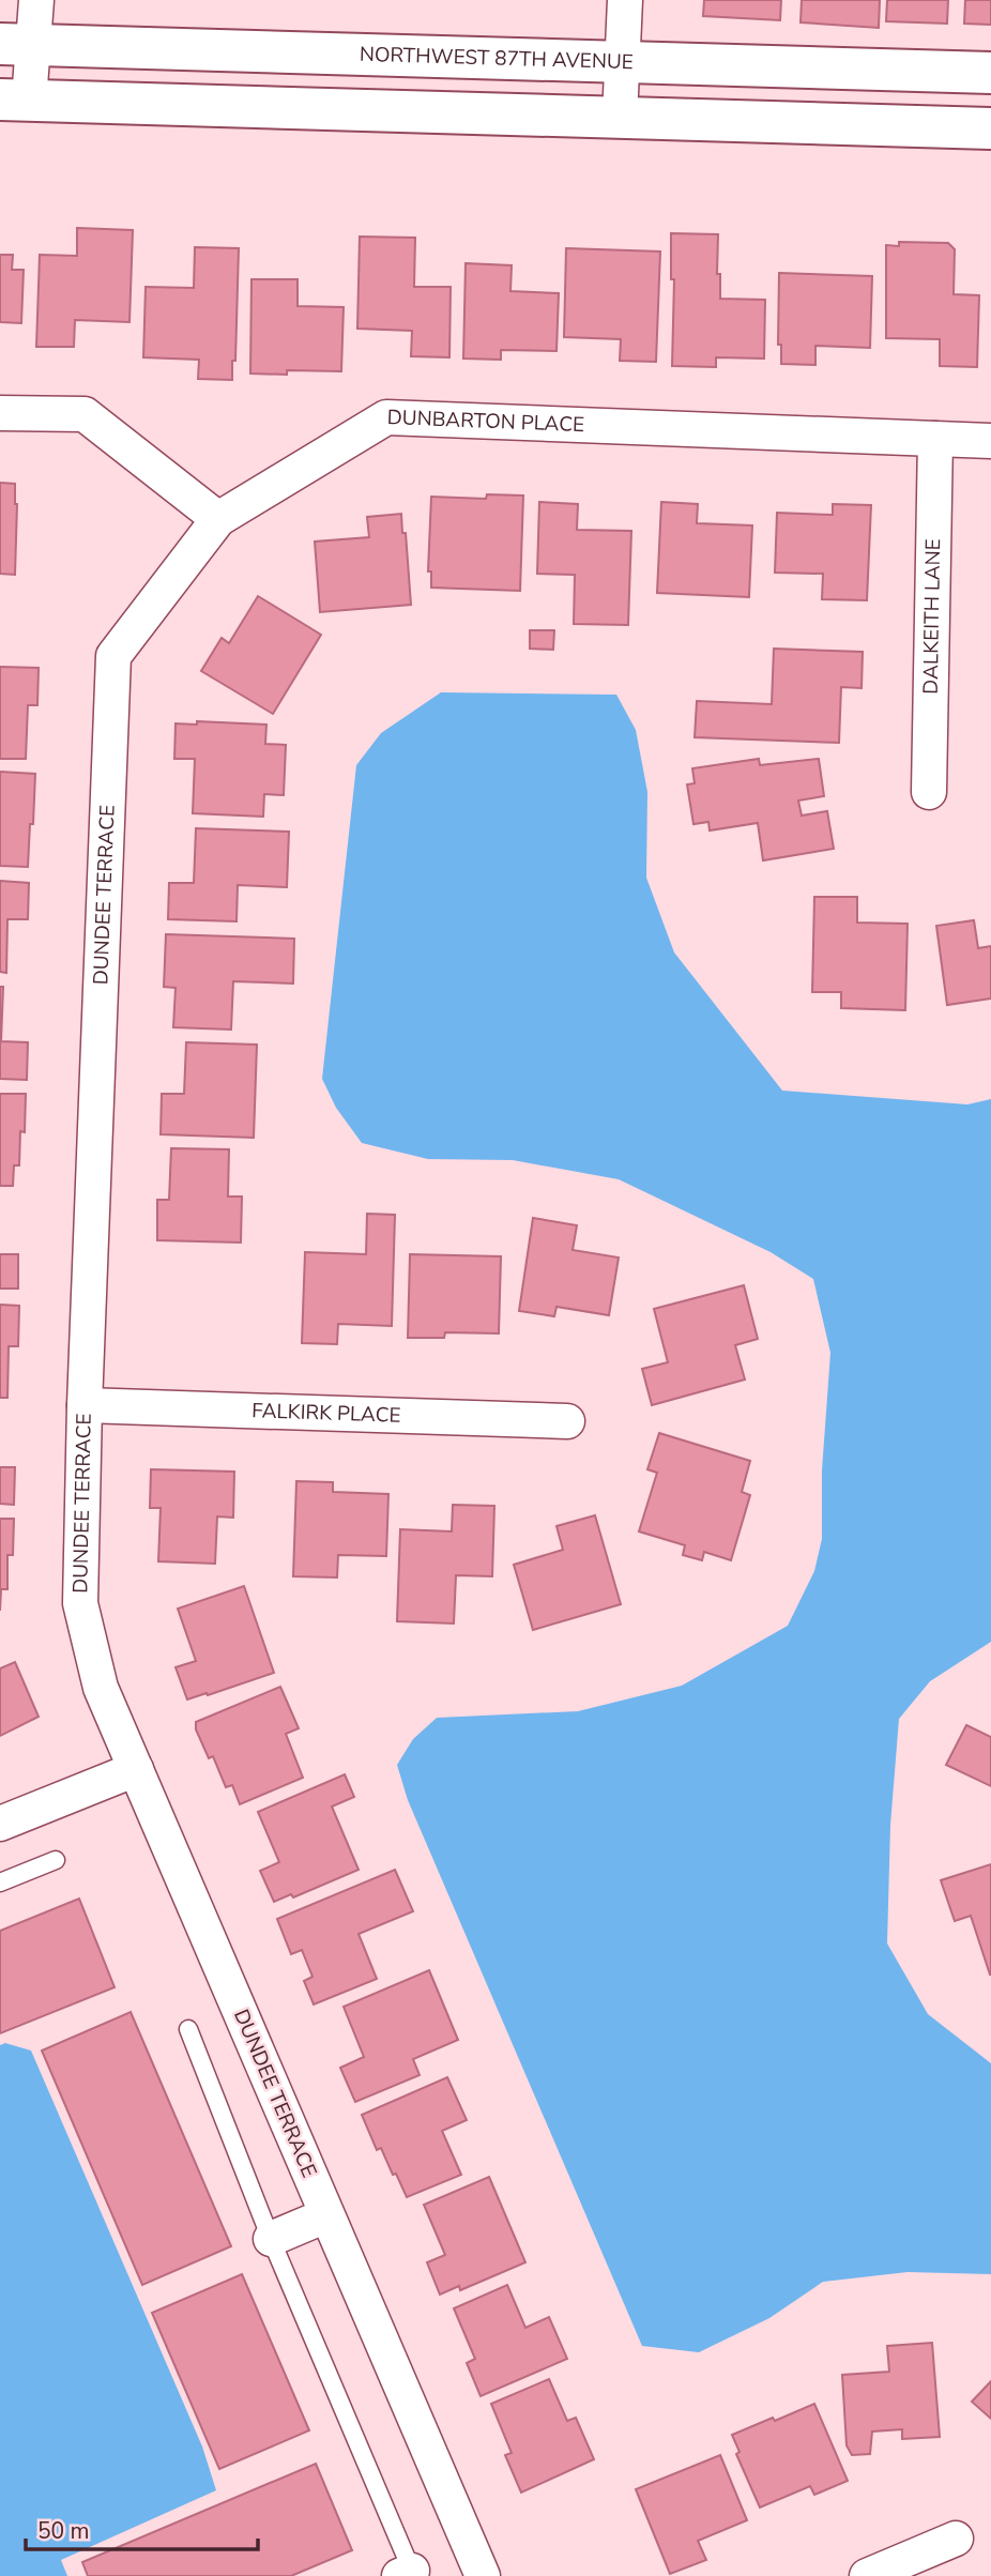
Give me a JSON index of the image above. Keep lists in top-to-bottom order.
{
  "streets": {
    "main road": ["NORTHWEST 87TH AVENUE"],
    "street": [
      "DUNBARTON PLACE",
      "DALKEITH LANE",
      "DUNDEE TERRACE",
      "FALKIRK PLACE"
    ]
  },
  "crossings": [
    ["DUNBARTON PLACE", "DALKEITH LANE"],
    ["DUNBARTON PLACE", "DUNDEE TERRACE"],
    ["DUNDEE TERRACE", "FALKIRK PLACE"]
  ],
  "scale_bar": "50 m"
}
